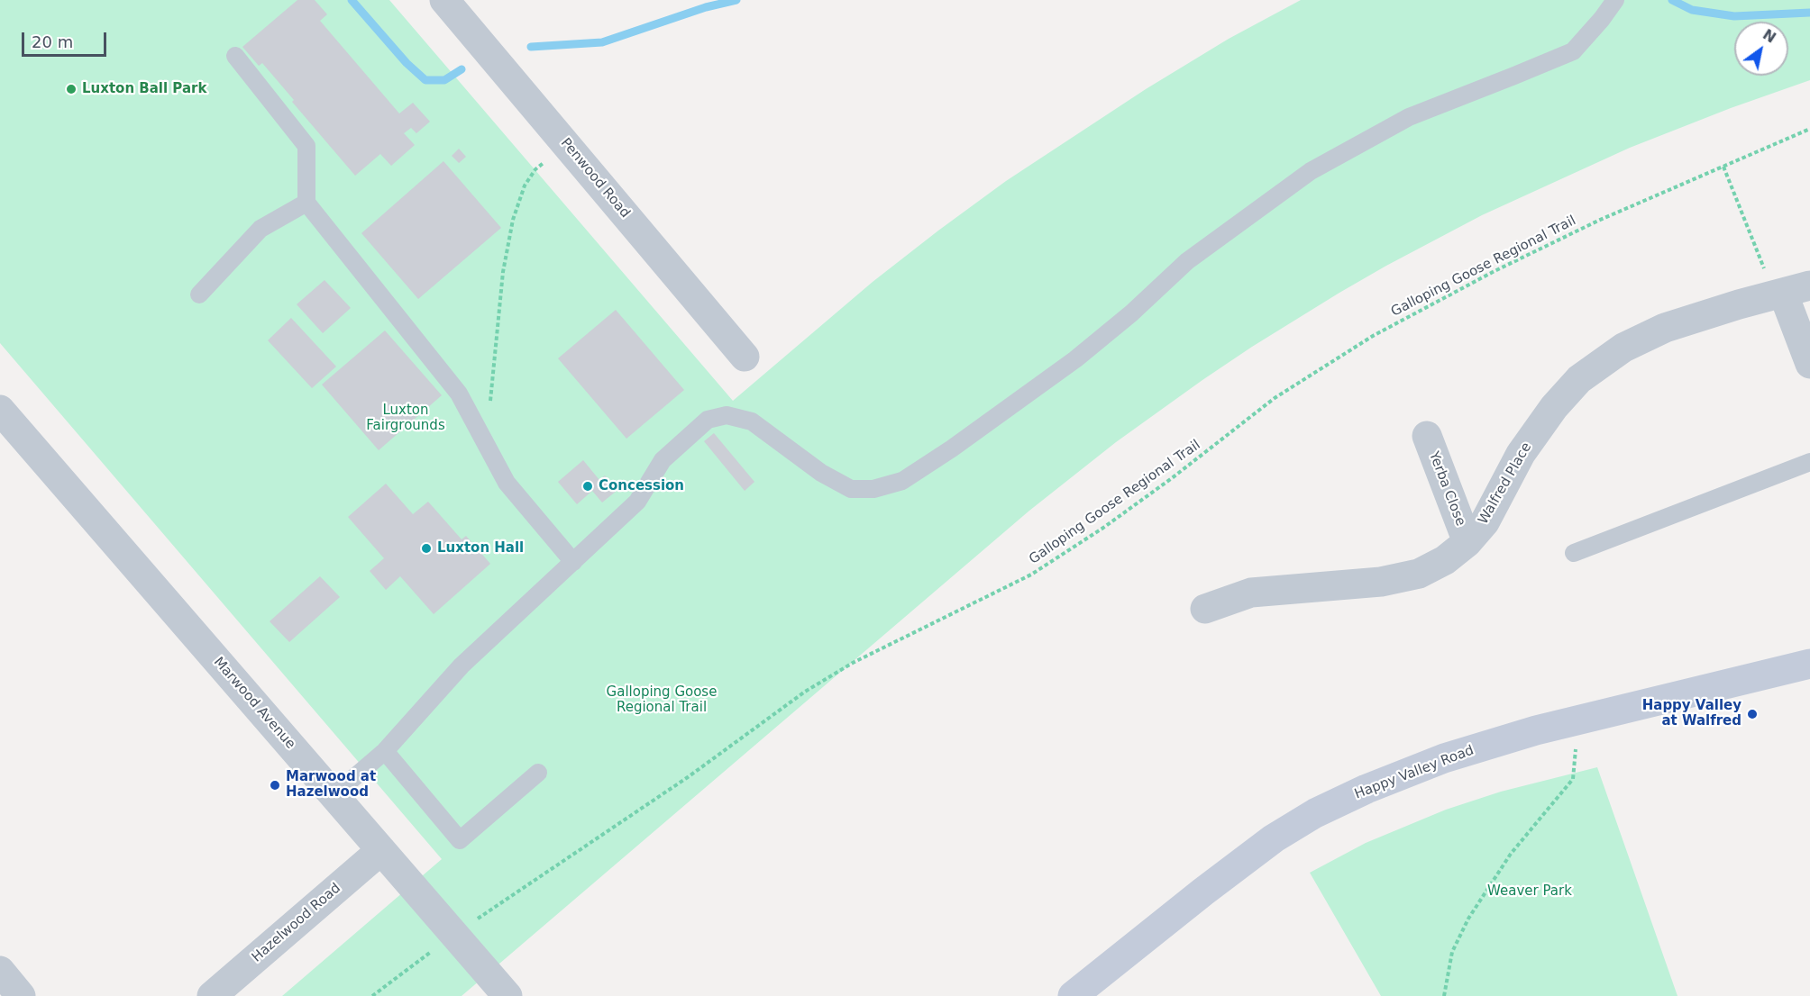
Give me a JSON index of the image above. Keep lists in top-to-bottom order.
{
  "streets": {
    "main road": ["Happy Valley Road"],
    "street": [
      "Penwood Road",
      "Walfred Place",
      "Yerba Close",
      "Marwood Avenue",
      "Hazelwood Road"
    ],
    "path": ["Galloping Goose Regional Trail"]
  },
  "crossings": [
    ["Galloping Goose Regional Trail", "Marwood Avenue"],
    ["Walfred Place", "Yerba Close"],
    ["Marwood Avenue", "Hazelwood Road"]
  ],
  "parks": ["Luxton Fairgrounds", "Galloping Goose Regional Trail", "Weaver Park"],
  "places": [
    "Luxton Ball Park",
    "Concession",
    "Luxton Hall",
    "Happy Valley at Walfred",
    "Marwood at Hazelwood"
  ],
  "scale_bar": "20 m",
  "north": "top right"
}
